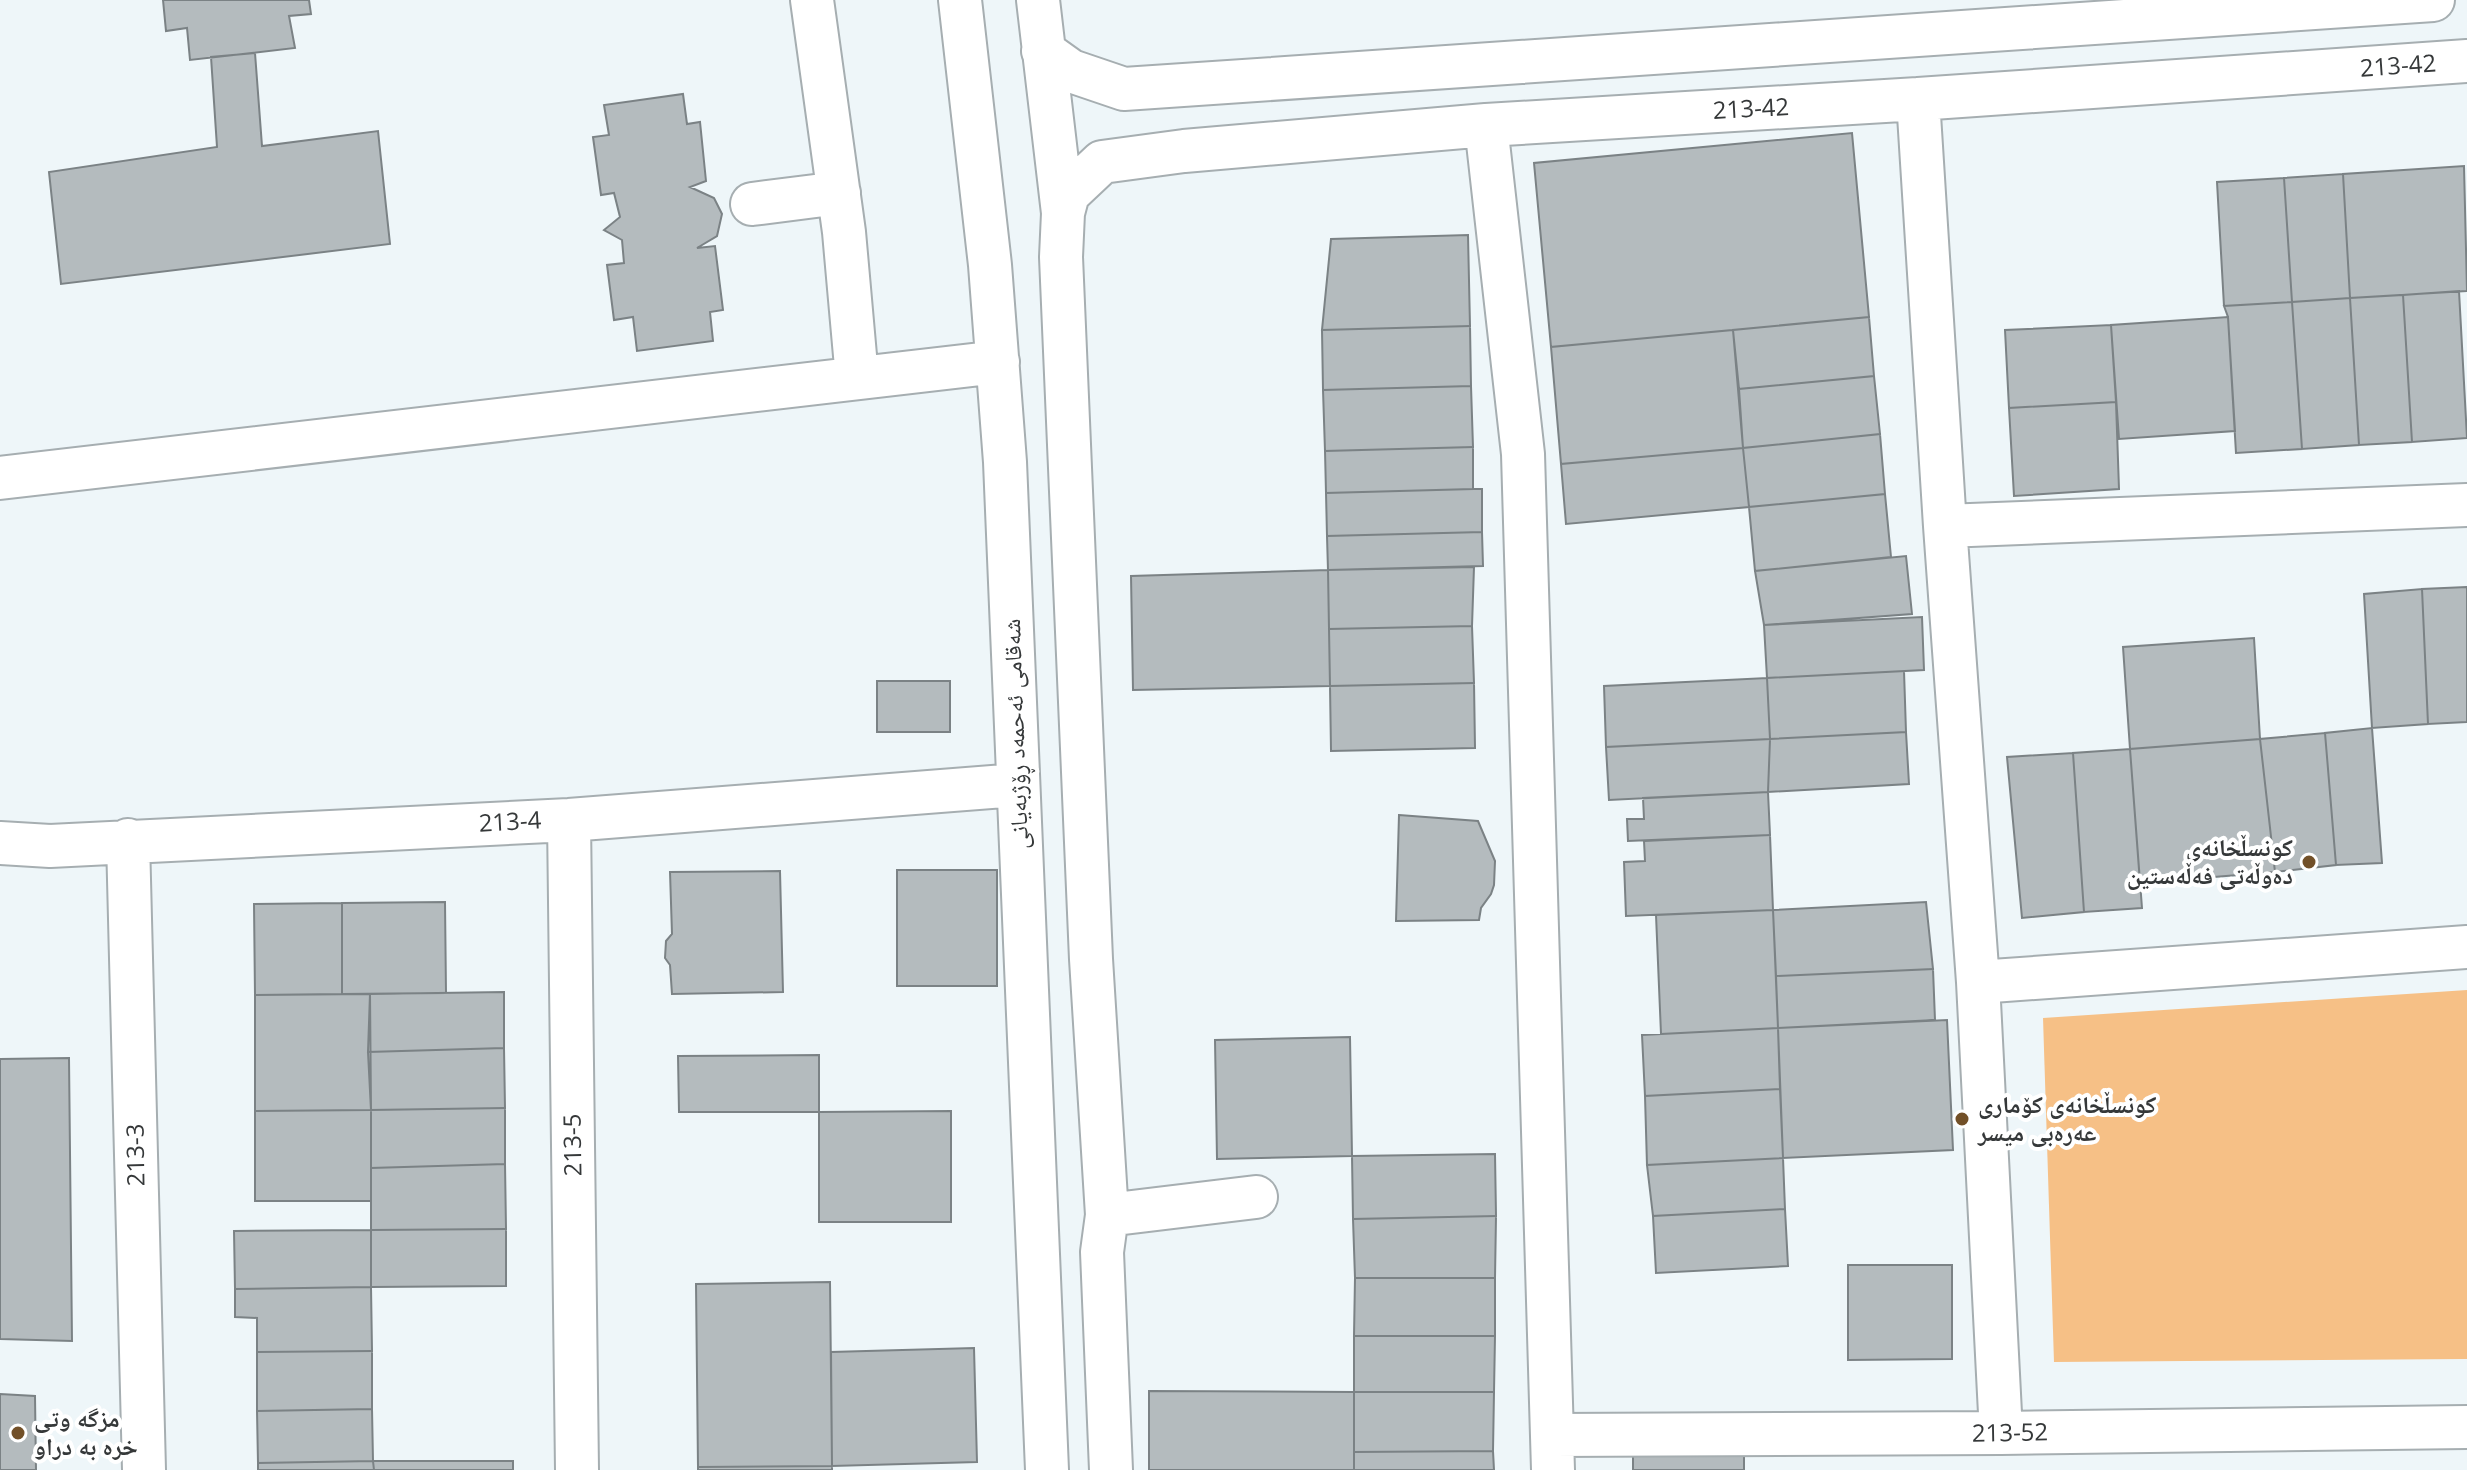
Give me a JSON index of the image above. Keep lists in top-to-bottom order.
{
  "streets": {
    "street": [
      "213-42",
      "شەقامی ئەحمەد ڕۆژبەیانی",
      "213-4",
      "213-5",
      "213-3",
      "213-52"
    ]
  },
  "crossings": [
    ["شەقامی ئەحمەد ڕۆژبەیانی", "213-4"],
    ["213-4", "213-5"],
    ["213-4", "213-3"]
  ],
  "places": ["کونسڵخانەی دەوڵەتی فەڵەستین", "کونسڵخانەی کۆماری عەرەبی میسر", "مزگه وتى خره به دراو"]
}
